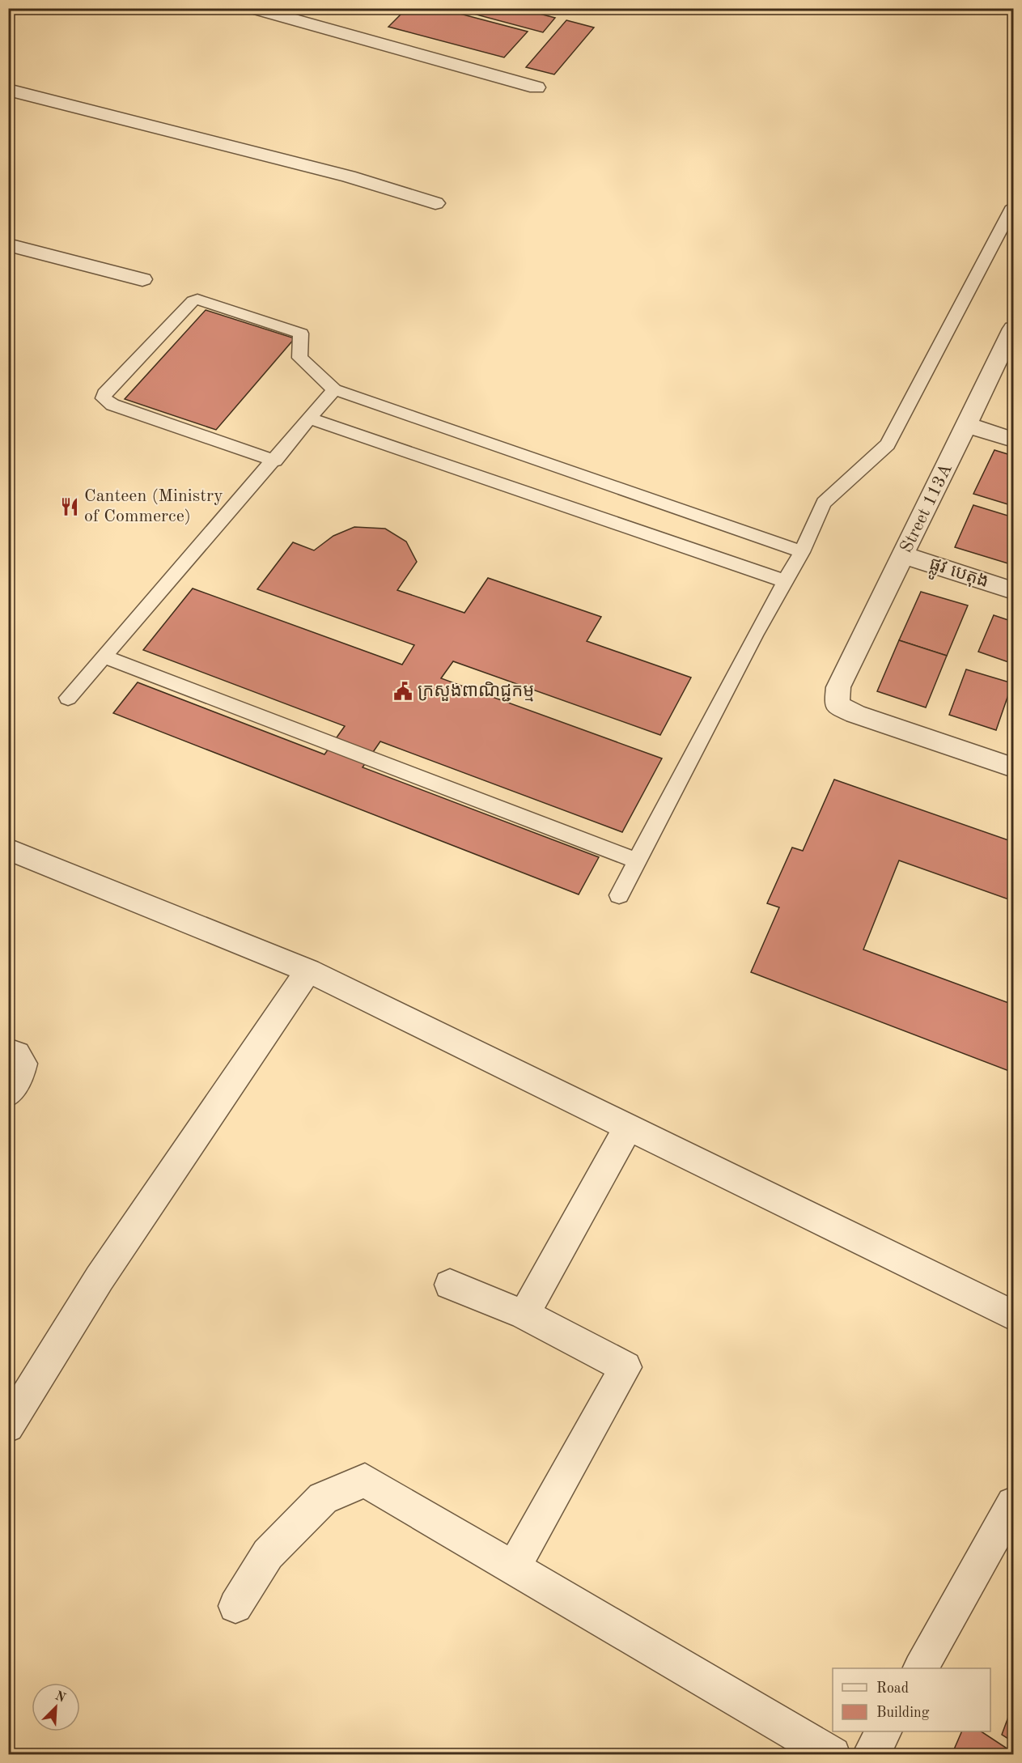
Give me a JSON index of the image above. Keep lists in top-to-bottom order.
{
  "streets": {
    "street": ["Street 113A", "ផ្លូវ បេតុង"]
  },
  "crossings": [
    ["Street 113A", "ផ្លូវ បេតុង"]
  ],
  "places": {
    "restaurant": ["Canteen (Ministry of Commerce)"],
    "public building": ["ក្រសួងពាណិជ្ជកម្ម"]
  },
  "legend": ["Road", "Building"],
  "north": "top right"
}
